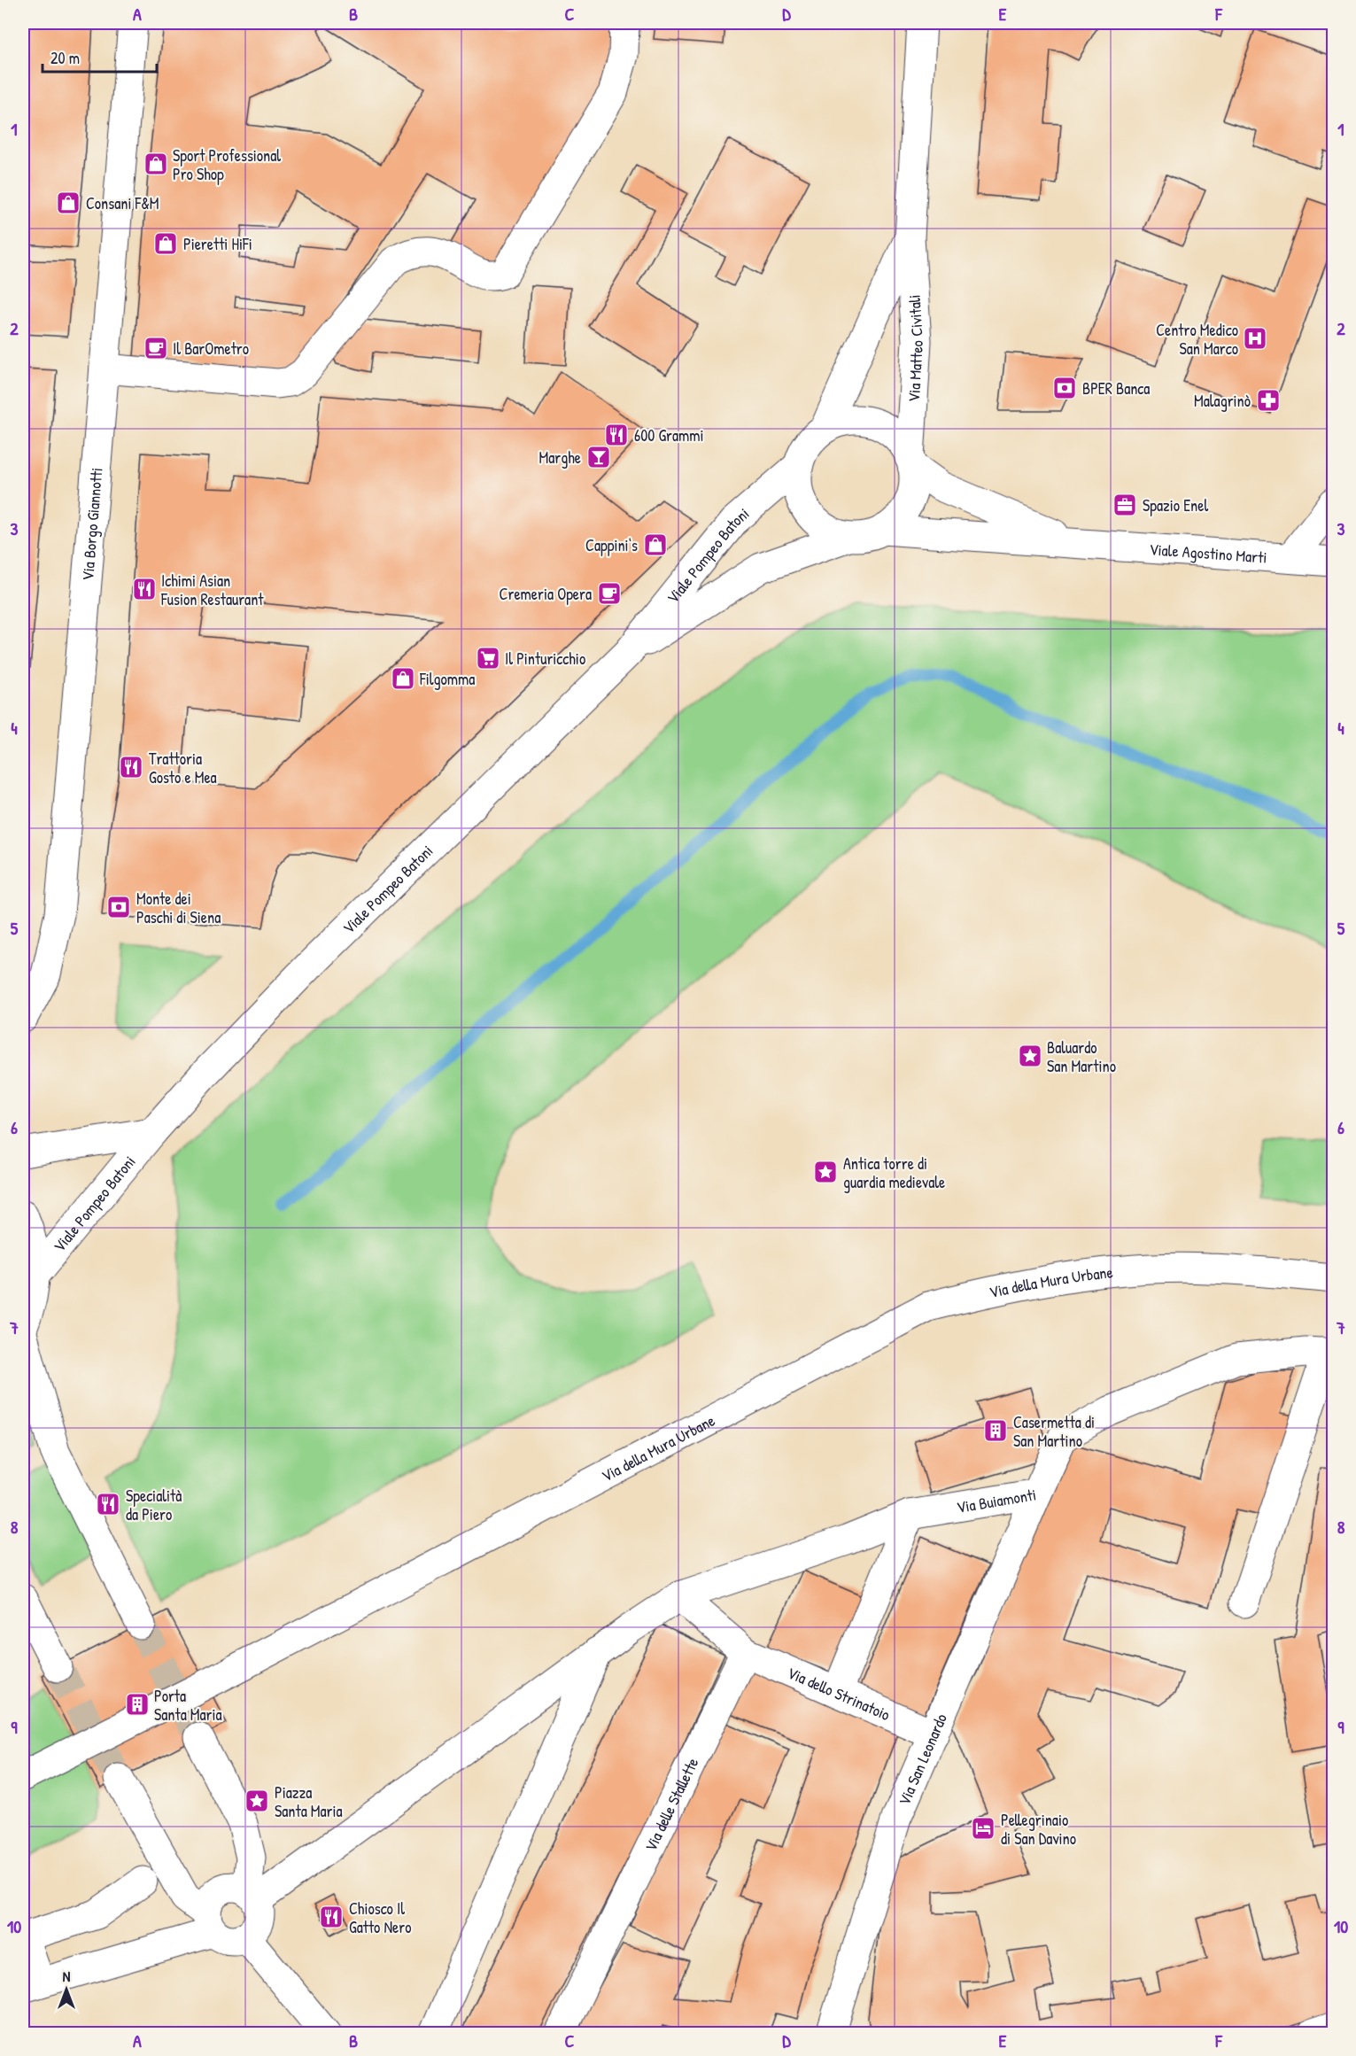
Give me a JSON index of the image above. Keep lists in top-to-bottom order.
{
  "streets": {
    "street": [
      "Via Matteo Civitali",
      "Via Borgo Giannotti",
      "Viale Agostino Marti",
      "Viale Pompeo Batoni",
      "Via della Mura Urbane",
      "Via Buiamonti",
      "Via dello Strinatoio",
      "Via San Leonardo",
      "Via delle Stallette"
    ]
  },
  "crossings": [
    ["Via Matteo Civitali", "Viale Agostino Marti"],
    ["Via Matteo Civitali", "Viale Pompeo Batoni"],
    ["Viale Agostino Marti", "Viale Pompeo Batoni"],
    ["Via Buiamonti", "Via San Leonardo"],
    ["Via dello Strinatoio", "Via San Leonardo"],
    ["Via dello Strinatoio", "Via delle Stallette"]
  ],
  "places": {
    "shop": [
      "Sport Professional Pro Shop",
      "Consani F&M",
      "Pieretti HiFi",
      "Cappini‘s",
      "Filgomma"
    ],
    "hospital": ["Centro Medico San Marco"],
    "cafe": ["Il BarOmetro", "Cremeria Opera"],
    "bank": ["BPER Banca", "Monte dei Paschi di Siena"],
    "pharmacy": ["Malagrinò"],
    "restaurant": [
      "600 Grammi",
      "Ichimi Asian Fusion Restaurant",
      "Trattoria Gosto e Mea",
      "Specialità da Piero",
      "Chiosco Il Gatto Nero"
    ],
    "bar": ["Marghe"],
    "office": ["Spazio Enel"],
    "supermarket": ["Il Pinturicchio"],
    "place": ["Baluardo San Martino", "Antica torre di guardia medievale", "Piazza Santa Maria"],
    "building": ["Casermetta di San Martino", "Porta Santa Maria"],
    "hotel": ["Pellegrinaio di San Davino"]
  },
  "scale_bar": "20 m",
  "north": "top",
  "grid": {
    "columns": [
      "A",
      "B",
      "C",
      "D",
      "E",
      "F"
    ],
    "rows": [
      "1",
      "2",
      "3",
      "4",
      "5",
      "6",
      "7",
      "8",
      "9",
      "10"
    ]
  }
}
